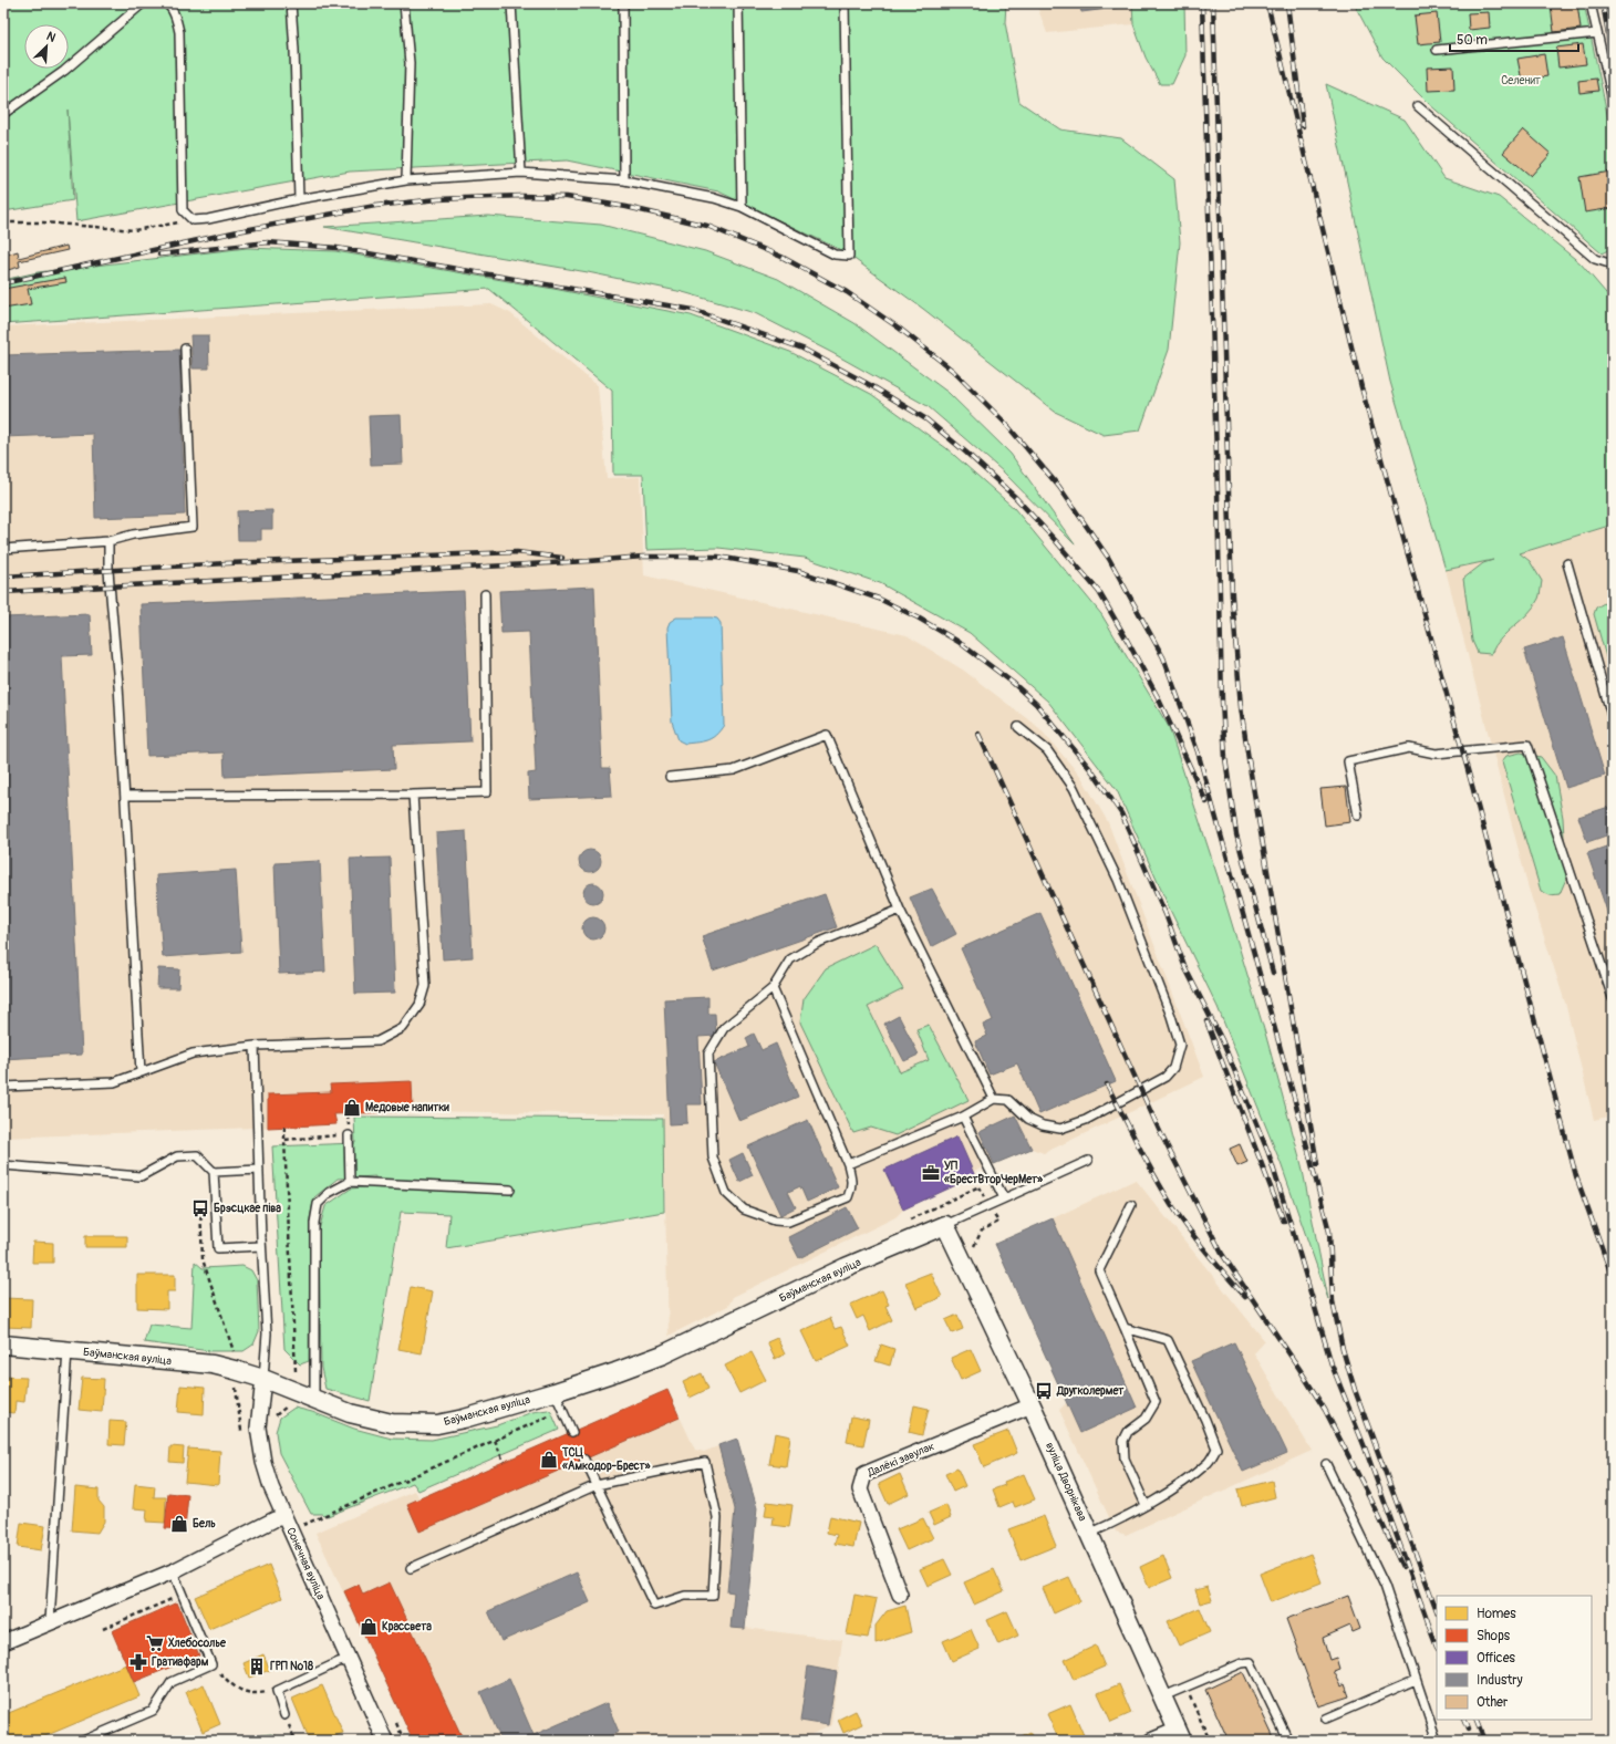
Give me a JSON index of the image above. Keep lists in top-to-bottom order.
{
  "streets": {
    "street": [
      "Баўманская вуліца",
      "Далёкі завулак",
      "вуліца Дворнікава",
      "Сонечная вуліца"
    ]
  },
  "crossings": [
    ["Баўманская вуліца", "вуліца Дворнікава"],
    ["Баўманская вуліца", "Сонечная вуліца"],
    ["Далёкі завулак", "вуліца Дворнікава"]
  ],
  "parks": ["Селенит"],
  "places": {
    "shop": [
      "Медовые напитки",
      "ТСЦ «Амкодор-Брест»",
      "Бель",
      "Крассвета"
    ],
    "office": ["УП «БрестВторЧерМет»"],
    "bus stop": ["Брэсцкае піва", "Другколермет"],
    "supermarket": ["Хлебосолье"],
    "pharmacy": ["Гратиафарм"],
    "building": ["ГРП №18"]
  },
  "legend": [
    "Homes",
    "Shops",
    "Offices",
    "Industry",
    "Other"
  ],
  "scale_bar": "50 m",
  "north": "top right"
}
